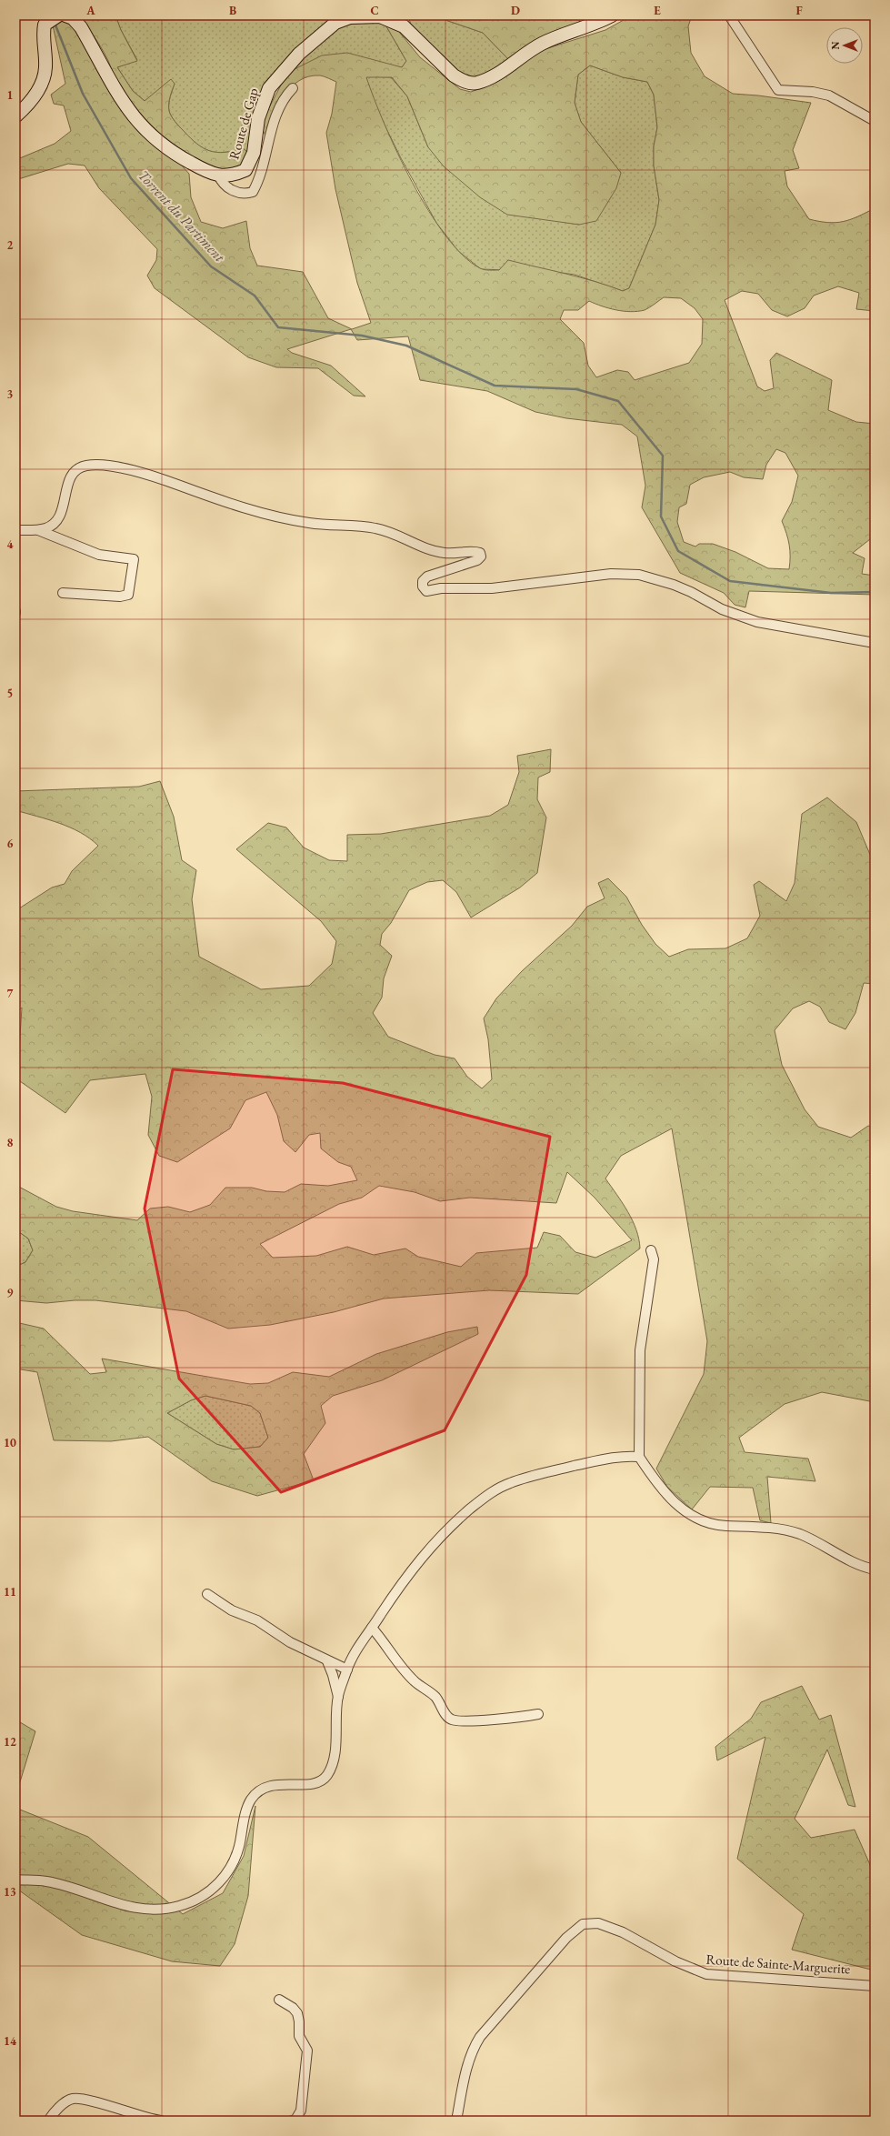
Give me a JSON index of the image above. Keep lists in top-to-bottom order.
{
  "streets": {
    "street": ["Route de Gap", "Route de Sainte-Marguerite"]
  },
  "water": ["Torrent du Partiment"],
  "north": "left",
  "grid": {
    "columns": [
      "A",
      "B",
      "C",
      "D",
      "E",
      "F"
    ],
    "rows": [
      "1",
      "2",
      "3",
      "4",
      "5",
      "6",
      "7",
      "8",
      "9",
      "10",
      "11",
      "12",
      "13",
      "14"
    ]
  }
}
